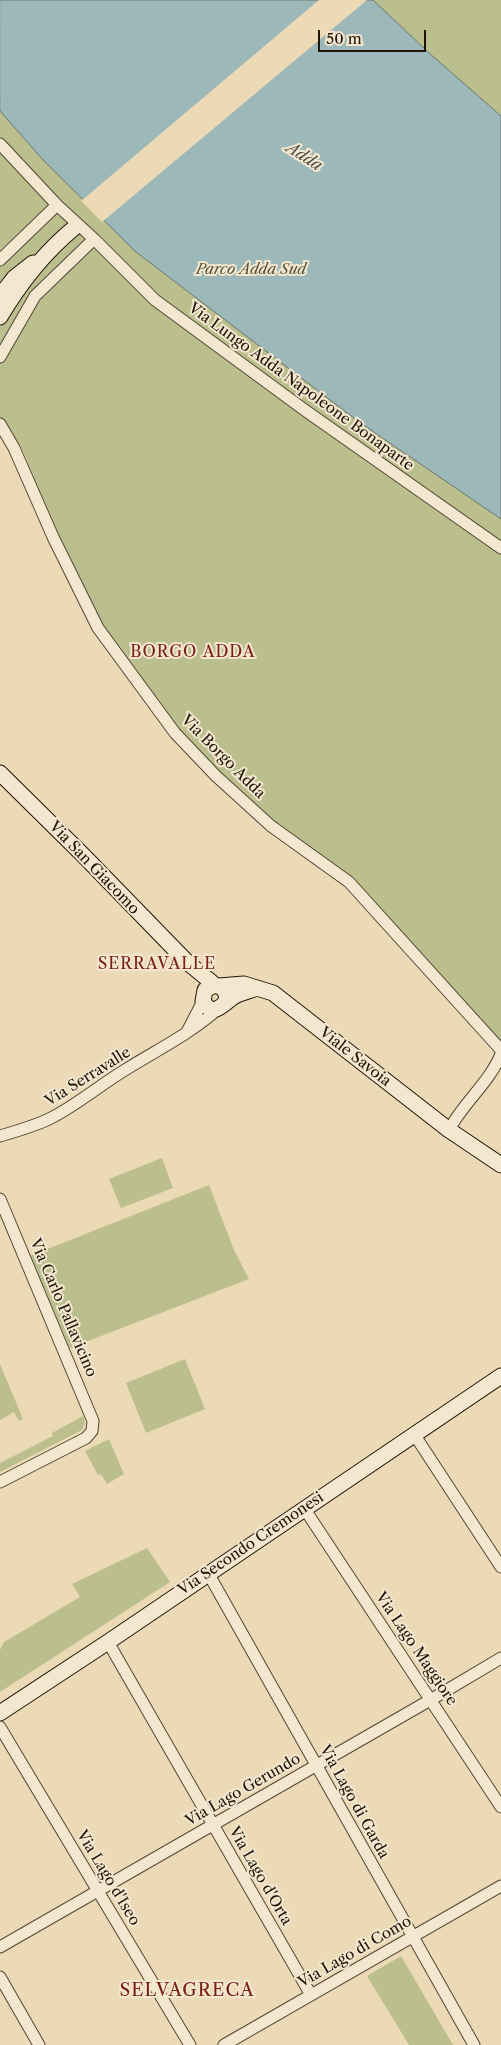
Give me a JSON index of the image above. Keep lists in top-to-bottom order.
{
  "streets": {
    "street": [
      "Via Lungo Adda Napoleone Bonaparte",
      "Via Borgo Adda",
      "Via San Giacomo",
      "Viale Savoia",
      "Via Serravalle",
      "Via Carlo Pallavicino",
      "Via Secondo Cremonesi",
      "Via Lago Maggiore",
      "Via Lago Gerundo",
      "Via Lago di Garda",
      "Via Lago d'Orta",
      "Via Lago d'Iseo",
      "Via Lago di Como"
    ]
  },
  "crossings": [
    ["Via San Giacomo", "Viale Savoia"],
    ["Via San Giacomo", "Via Serravalle"],
    ["Viale Savoia", "Via Serravalle"],
    ["Via Secondo Cremonesi", "Via Lago Maggiore"],
    ["Via Secondo Cremonesi", "Via Lago di Garda"],
    ["Via Secondo Cremonesi", "Via Lago d'Orta"],
    ["Via Lago Maggiore", "Via Lago Gerundo"],
    ["Via Lago Gerundo", "Via Lago di Garda"],
    ["Via Lago Gerundo", "Via Lago d'Orta"],
    ["Via Lago Gerundo", "Via Lago d'Iseo"],
    ["Via Lago di Garda", "Via Lago di Como"],
    ["Via Lago d'Orta", "Via Lago di Como"]
  ],
  "districts": ["BORGO ADDA", "SERRAVALLE", "SELVAGRECA"],
  "water": ["Adda"],
  "parks": ["Parco Adda Sud"],
  "scale_bar": "50 m"
}
